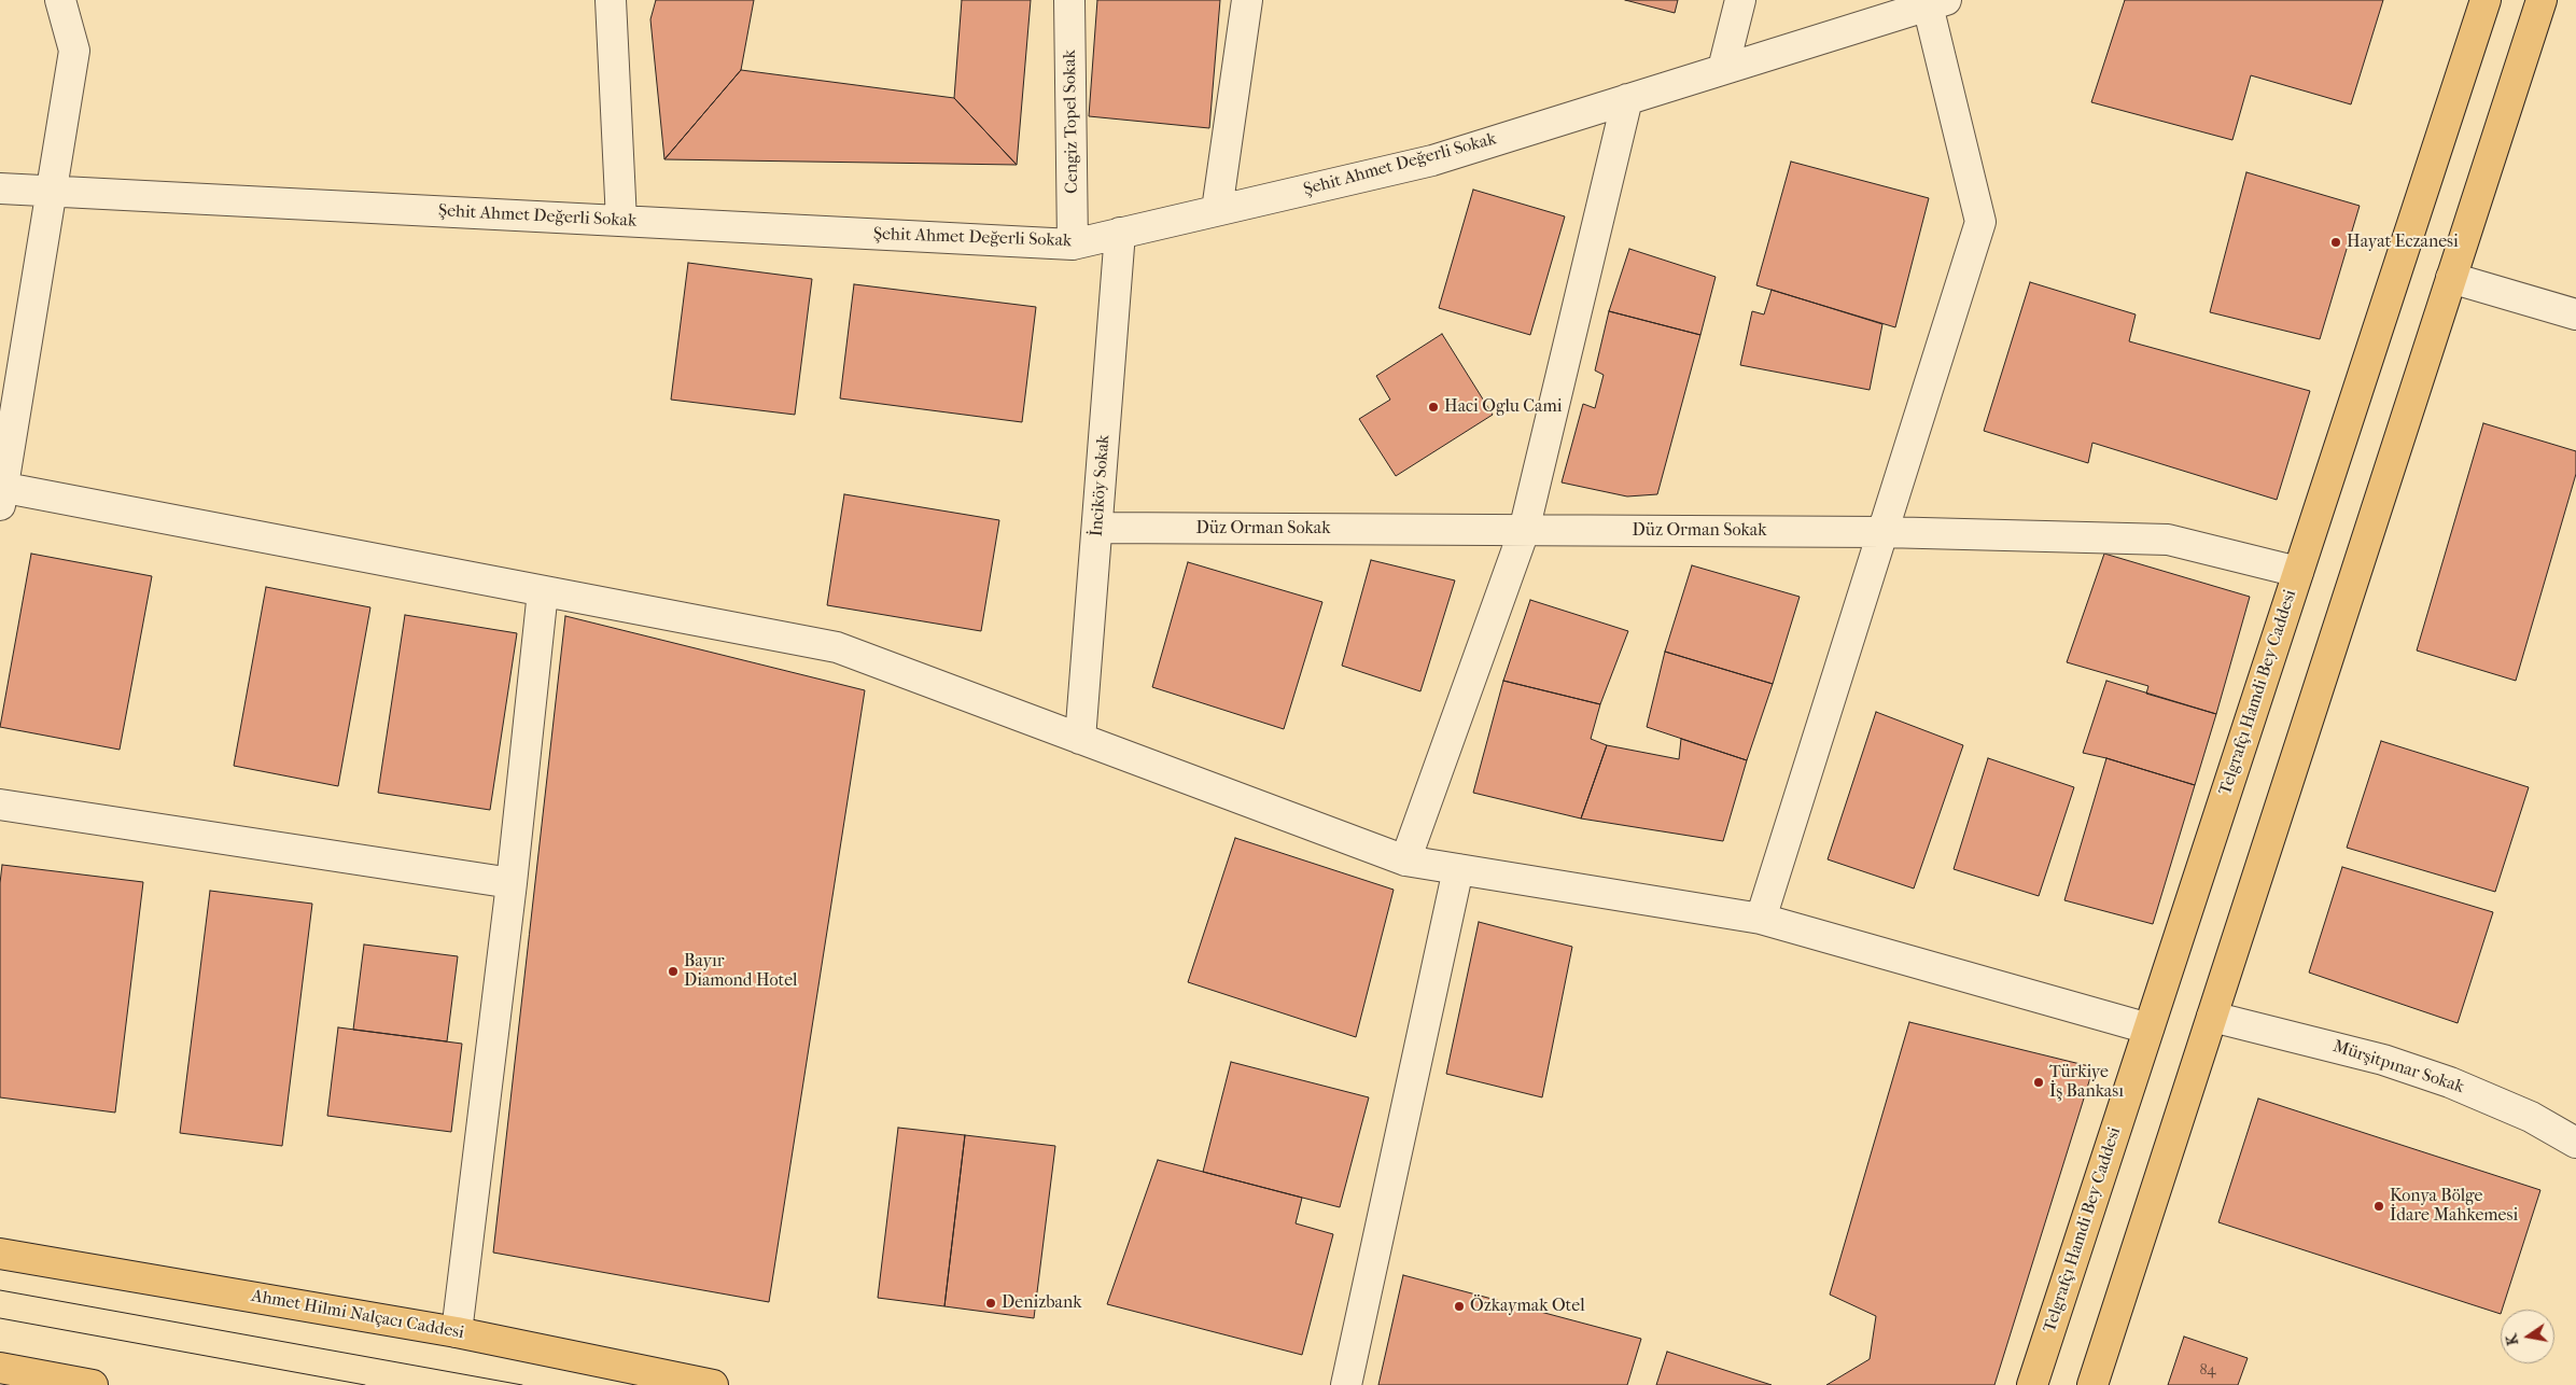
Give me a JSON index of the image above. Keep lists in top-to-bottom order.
{
  "streets": {
    "main road": ["Telgrafçı Hamdi Bey Caddesi", "Ahmet Hilmi Nalçacı Caddesi"],
    "street": [
      "Cengiz Topel Sokak",
      "Şehit Ahmet Değerli Sokak",
      "İnciköy Sokak",
      "Düz Orman Sokak",
      "Mürşitpınar Sokak"
    ]
  },
  "crossings": [
    ["Cengiz Topel Sokak", "Şehit Ahmet Değerli Sokak"],
    ["Şehit Ahmet Değerli Sokak", "İnciköy Sokak"],
    ["İnciköy Sokak", "Düz Orman Sokak"],
    ["Düz Orman Sokak", "Telgrafçı Hamdi Bey Caddesi"]
  ],
  "places": [
    "Hayat Eczanesi",
    "Haci Oglu Cami",
    "Bayır Diamond Hotel",
    "Türkiye İş Bankası",
    "Konya Bölge İdare Mahkemesi",
    "Denizbank",
    "Özkaymak Otel"
  ],
  "house_numbers": ["84"],
  "north": "left"
}
